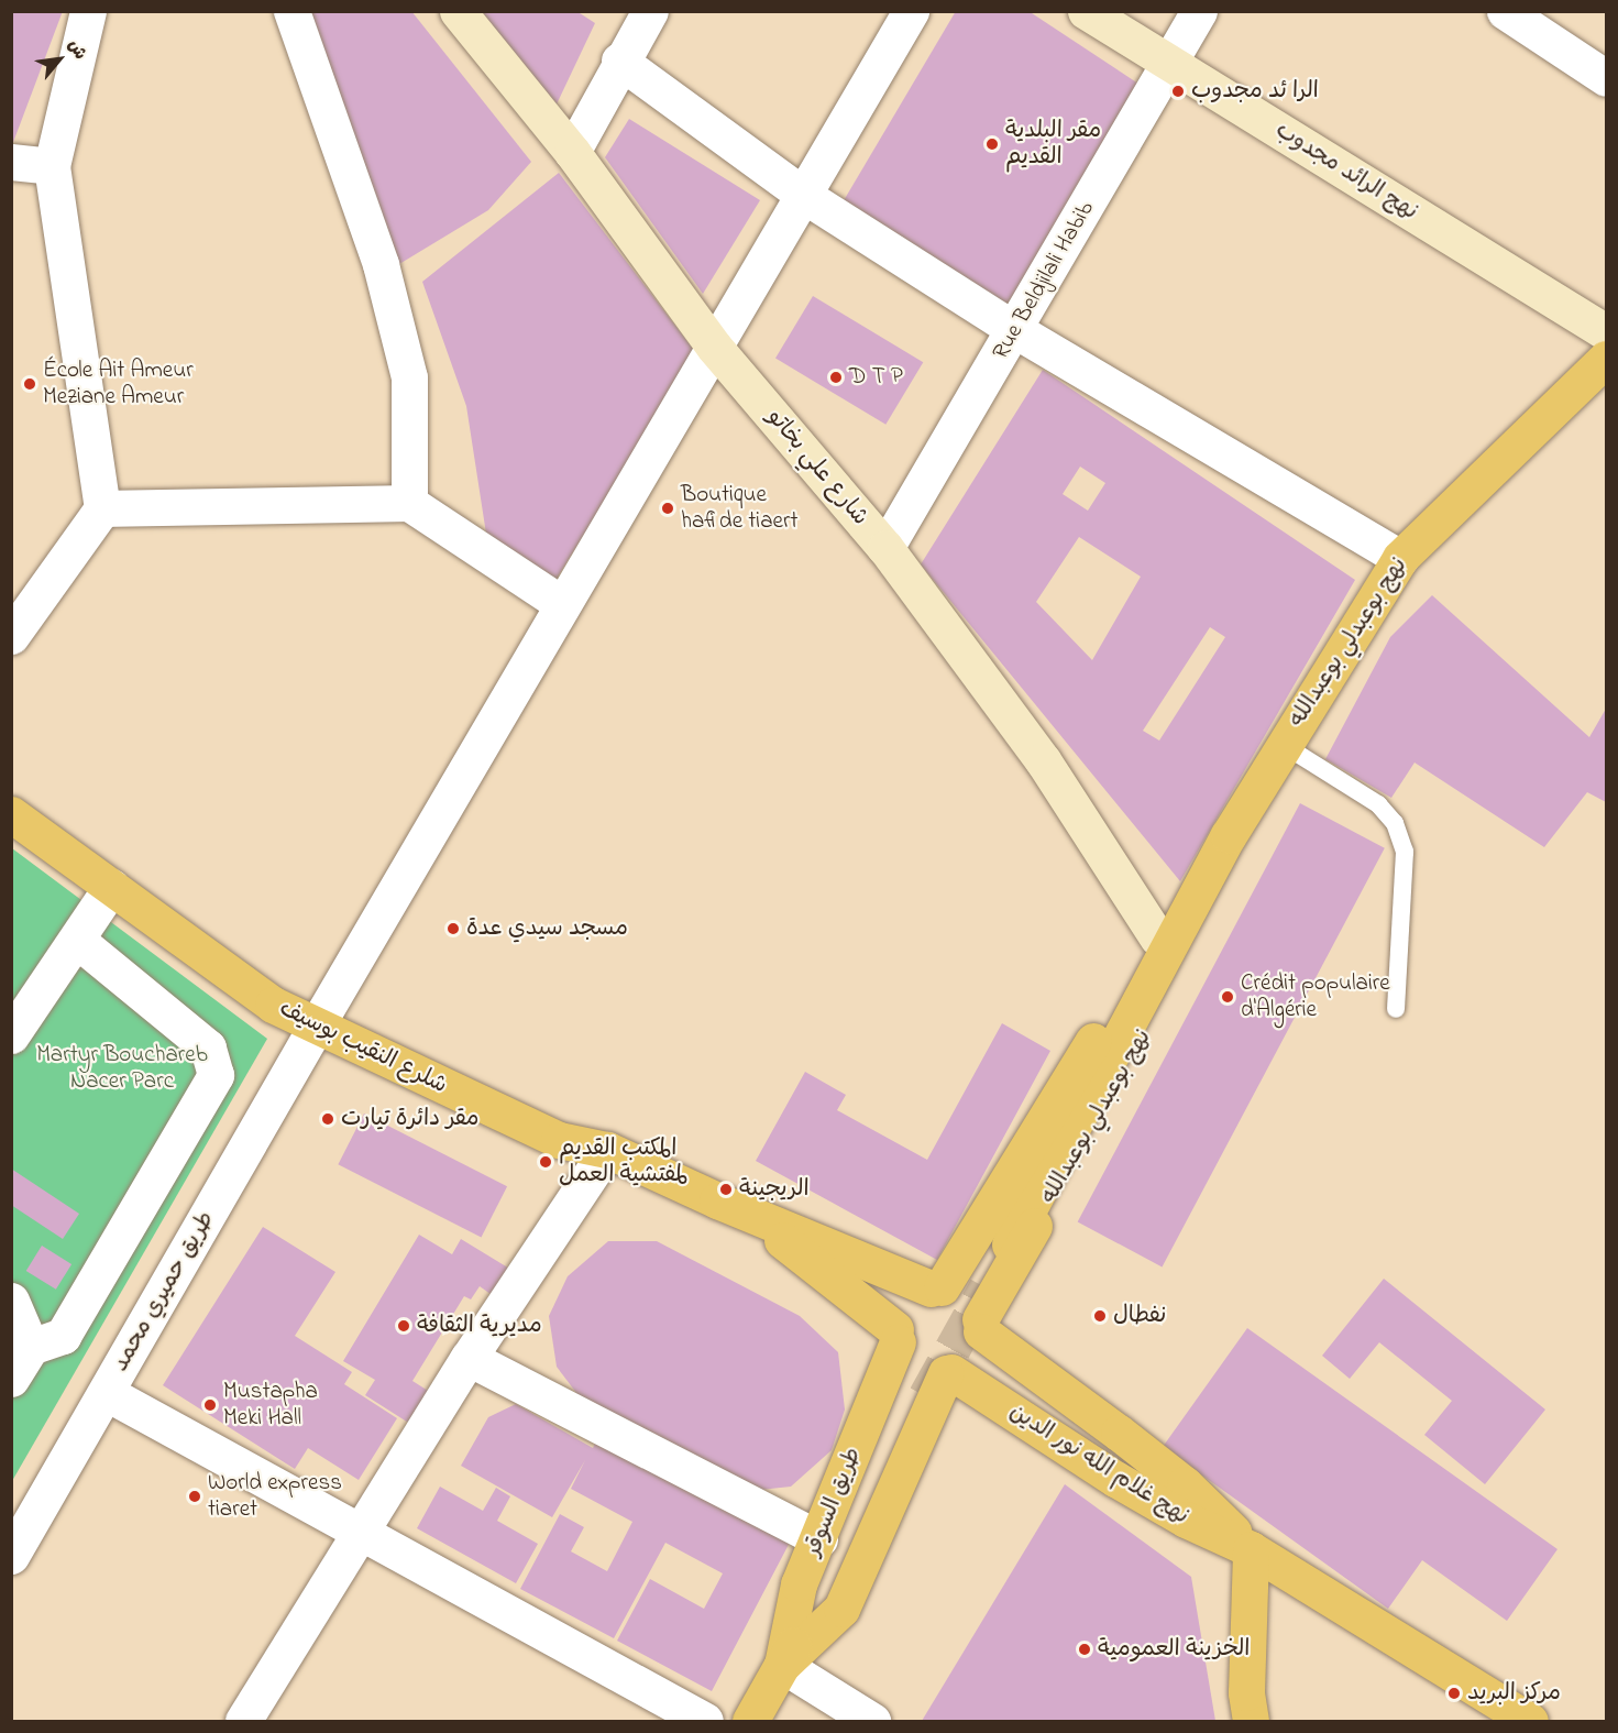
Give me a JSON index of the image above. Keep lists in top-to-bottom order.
{
  "streets": {
    "main road": [
      "نهج بوعبدلي بوعبدالله",
      "شلرع النقيب بوسيف",
      "نهج غلام الله نور الدين",
      "طريق السوقر"
    ],
    "street": [
      "نهج الرائد مجدوب",
      "Rue Beldjilali Habib",
      "شارع علي بخاتو",
      "طريق حميري محمد"
    ]
  },
  "crossings": [
    ["نهج الرائد مجدوب", "Rue Beldjilali Habib"],
    ["Rue Beldjilali Habib", "شارع علي بخاتو"],
    ["شارع علي بخاتو", "نهج بوعبدلي بوعبدالله"],
    ["شارع علي بخاتو", "طريق حميري محمد"],
    ["نهج بوعبدلي بوعبدالله", "شلرع النقيب بوسيف"],
    ["نهج بوعبدلي بوعبدالله", "نهج غلام الله نور الدين"],
    ["نهج بوعبدلي بوعبدالله", "طريق السوقر"],
    ["شلرع النقيب بوسيف", "طريق حميري محمد"],
    ["شلرع النقيب بوسيف", "نهج غلام الله نور الدين"],
    ["شلرع النقيب بوسيف", "طريق السوقر"],
    ["نهج غلام الله نور الدين", "طريق السوقر"]
  ],
  "parks": ["Martyr Bouchareb Nacer Parc"],
  "places": [
    "الرا ئد مجدوب",
    "مقر البلدية القديم",
    "D T P",
    "École Ait Ameur Meziane Ameur",
    "Boutique hafide tiaert",
    "مسجد سيدي عدة",
    "Crédit populaire d'Algérie",
    "مقر دائرة تيارت",
    "المكتب القديم لمفتشية العمل",
    "الريجينة",
    "نفطال",
    "مديرية الثقافة",
    "Mustapha Meki Hall",
    "World express tiaret",
    "الخزينة العمومية",
    "مركز البريد"
  ],
  "north": "top right"
}
